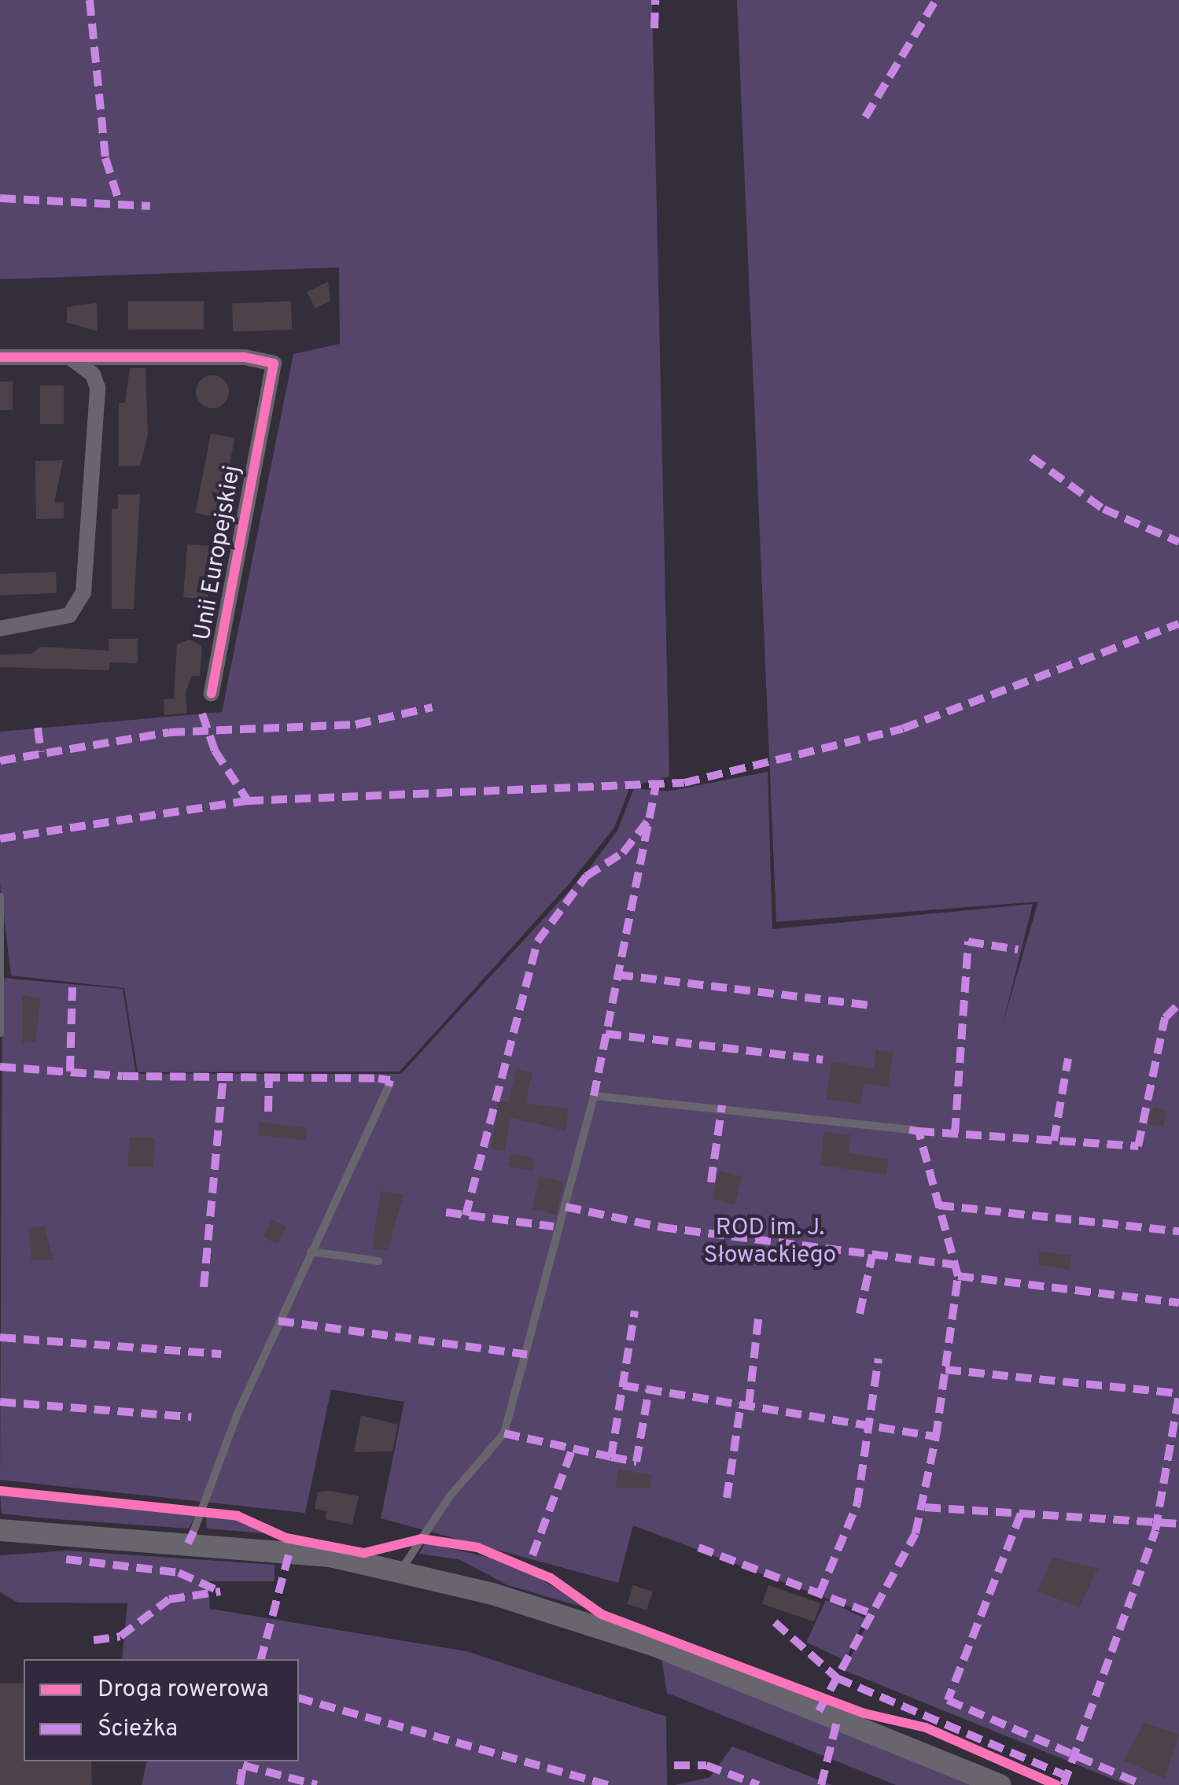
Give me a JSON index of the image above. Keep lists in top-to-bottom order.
{
  "streets": {
    "street": ["Unii Europejskiej"]
  },
  "parks": ["ROD im. J. Słowackiego"],
  "legend": ["Droga rowerowa", "Ścieżka"]
}
